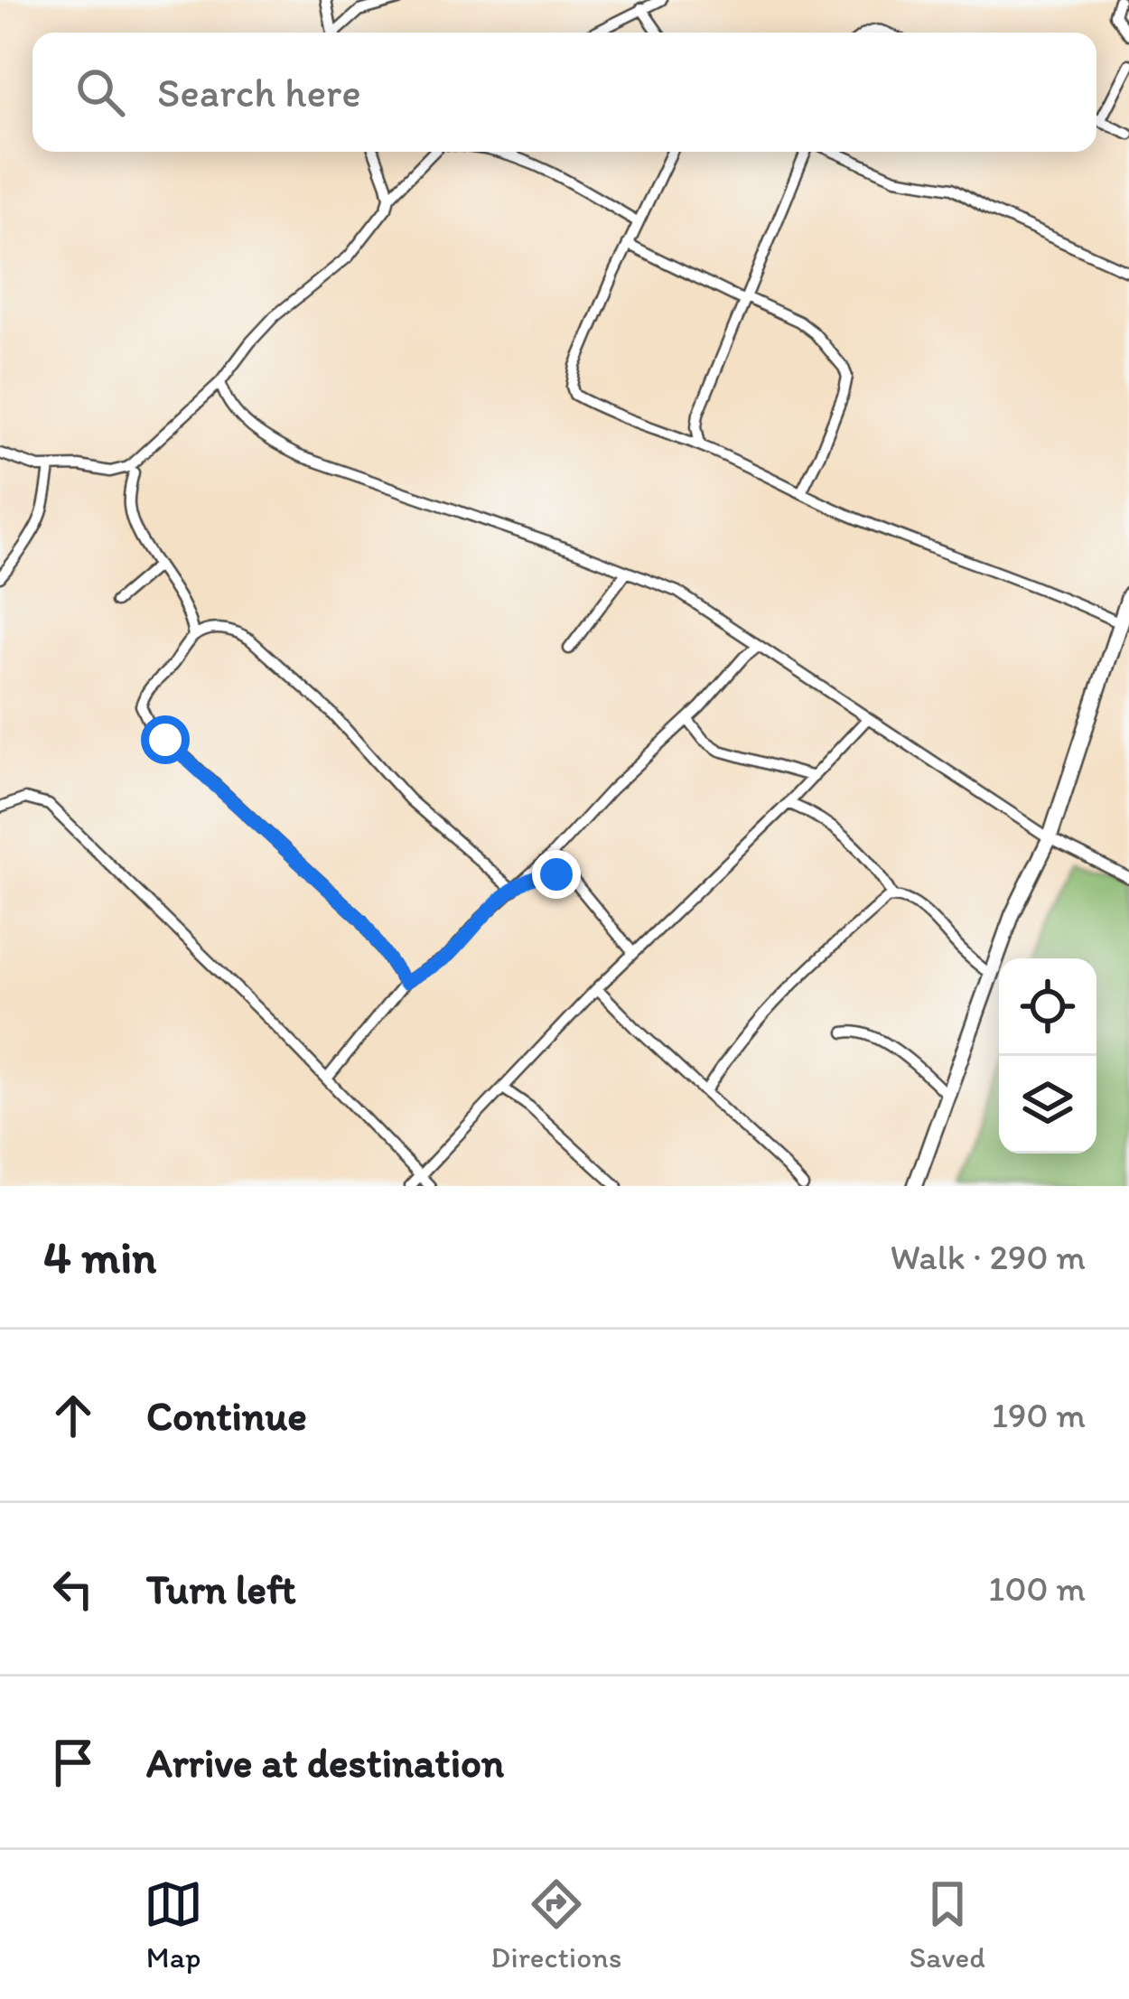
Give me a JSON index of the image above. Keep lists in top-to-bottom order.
{
  "page": {
    "search": "Search here",
    "heading": ["4 min", "Walk · 290 m"],
    "list": [
      ["Continue", "190 m"],
      ["Turn left", "100 m"],
      "Arrive at destination"
    ],
    "nav": ["Map", "Directions", "Saved"]
  }
}
